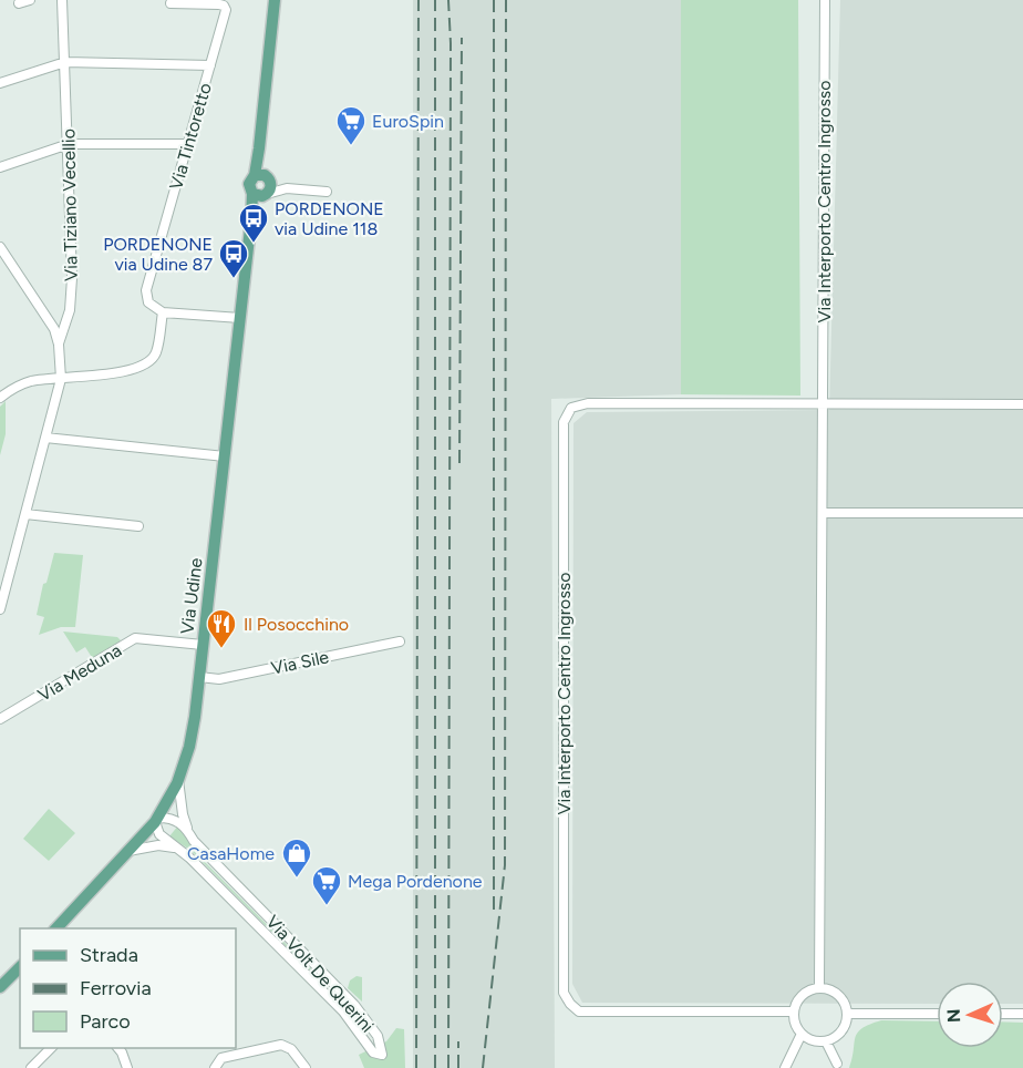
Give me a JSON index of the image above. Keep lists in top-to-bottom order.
{
  "streets": {
    "main road": ["Via Udine"],
    "street": [
      "Via Tintoretto",
      "Via Interporto Centro Ingrosso",
      "Via Tiziano Vecellio",
      "Via Sile",
      "Via Meduna",
      "Via Volt De Querini"
    ]
  },
  "crossings": [
    ["Via Udine", "Via Sile"],
    ["Via Udine", "Via Meduna"],
    ["Via Udine", "Via Volt De Querini"]
  ],
  "places": {
    "supermarket": ["EuroSpin", "Mega Pordenone"],
    "bus stop": ["PORDENONE via Udine 118", "PORDENONE via Udine 87"],
    "restaurant": ["Il Posocchino"],
    "shop": ["CasaHome"]
  },
  "legend": ["Strada", "Ferrovia", "Parco"],
  "north": "left"
}
